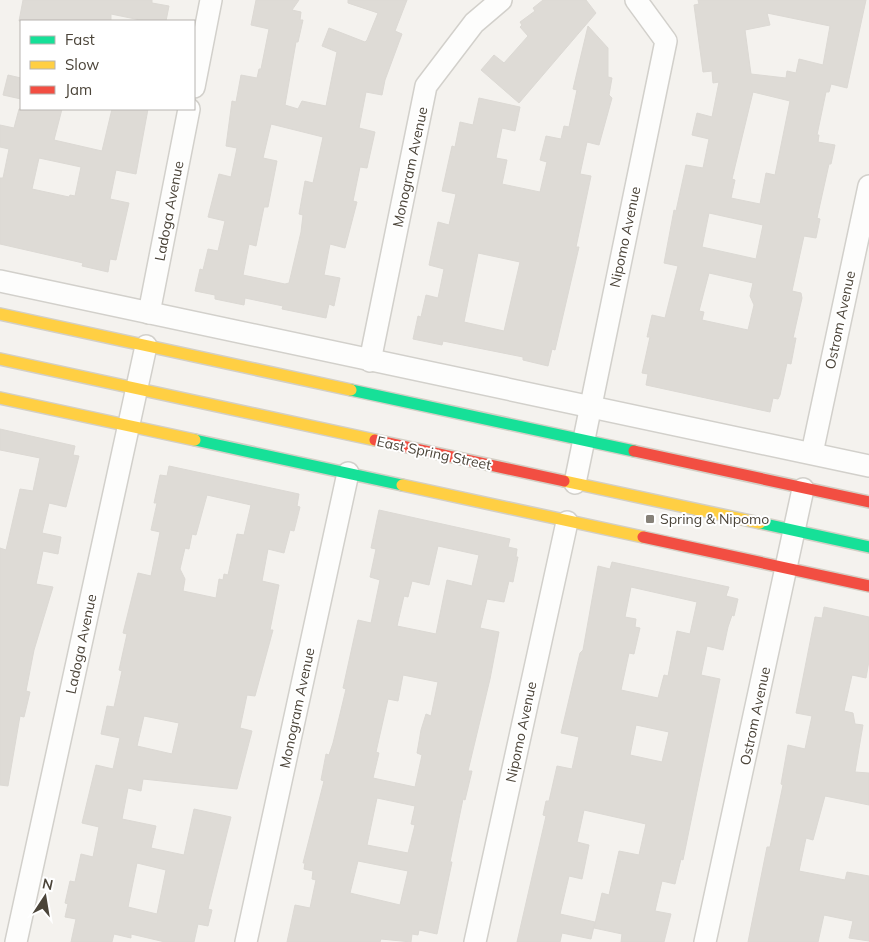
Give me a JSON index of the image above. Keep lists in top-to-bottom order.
{
  "streets": {
    "main road": ["East Spring Street"],
    "street": [
      "Monogram Avenue",
      "Ladoga Avenue",
      "Nipomo Avenue",
      "Ostrom Avenue"
    ]
  },
  "crossings": [
    ["Ladoga Avenue", "East Spring Street"],
    ["Nipomo Avenue", "East Spring Street"],
    ["Ostrom Avenue", "East Spring Street"]
  ],
  "places": {
    "transit": ["Spring & Nipomo"]
  },
  "legend": ["Fast", "Slow", "Jam"],
  "north": "top"
}
